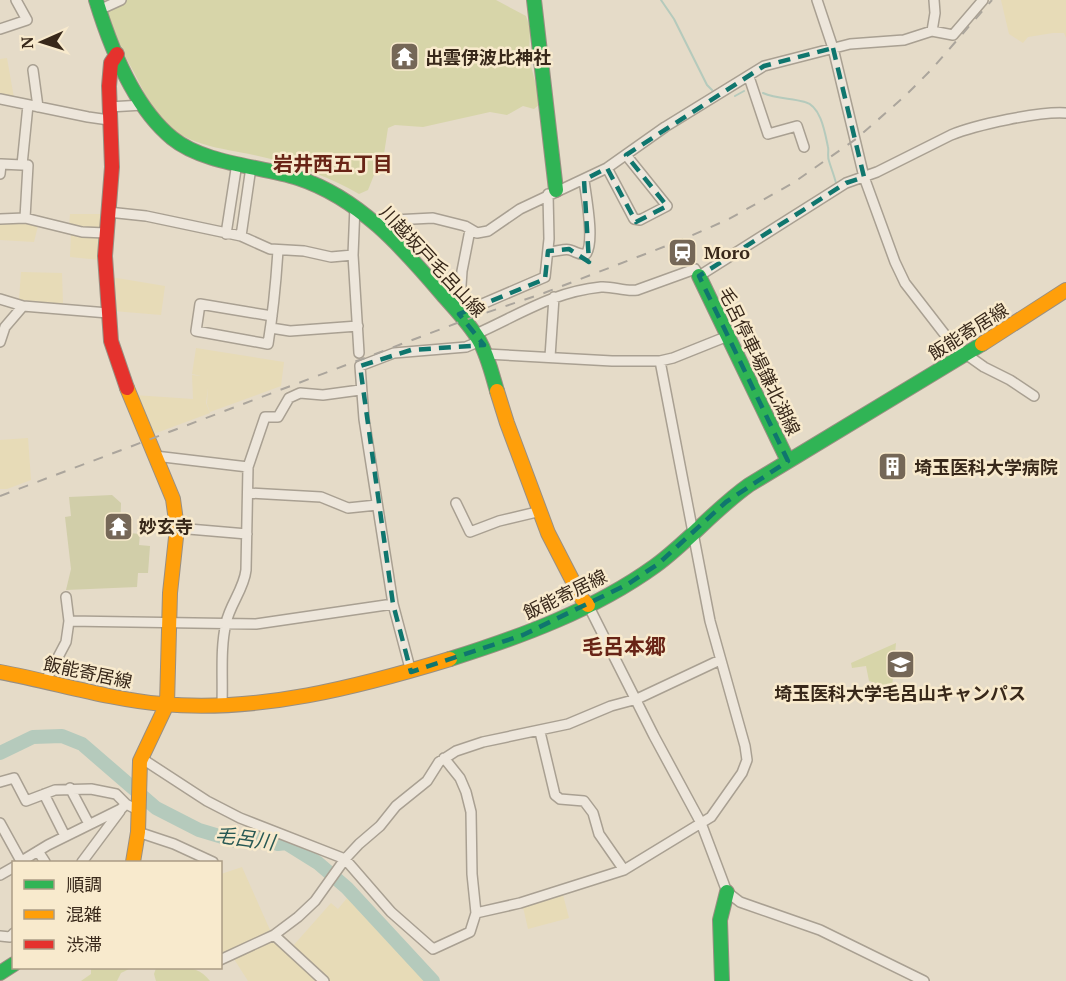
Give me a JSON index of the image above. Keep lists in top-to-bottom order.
{
  "streets": {
    "main road": ["川越坂戸毛呂山線", "飯能寄居線", "毛呂停車場鎌北湖線"]
  },
  "crossings": [
    ["川越坂戸毛呂山線", "飯能寄居線"],
    ["飯能寄居線", "毛呂停車場鎌北湖線"]
  ],
  "districts": ["岩井西五丁目", "毛呂本郷"],
  "water": ["毛呂川"],
  "places": {
    "temple": ["出雲伊波比神社", "妙玄寺"],
    "station": ["Moro"],
    "building": ["埼玉医科大学病院"],
    "school or university": ["埼玉医科大学毛呂山キャンパス"]
  },
  "legend": ["順調", "混雑", "渋滞"],
  "north": "left"
}
